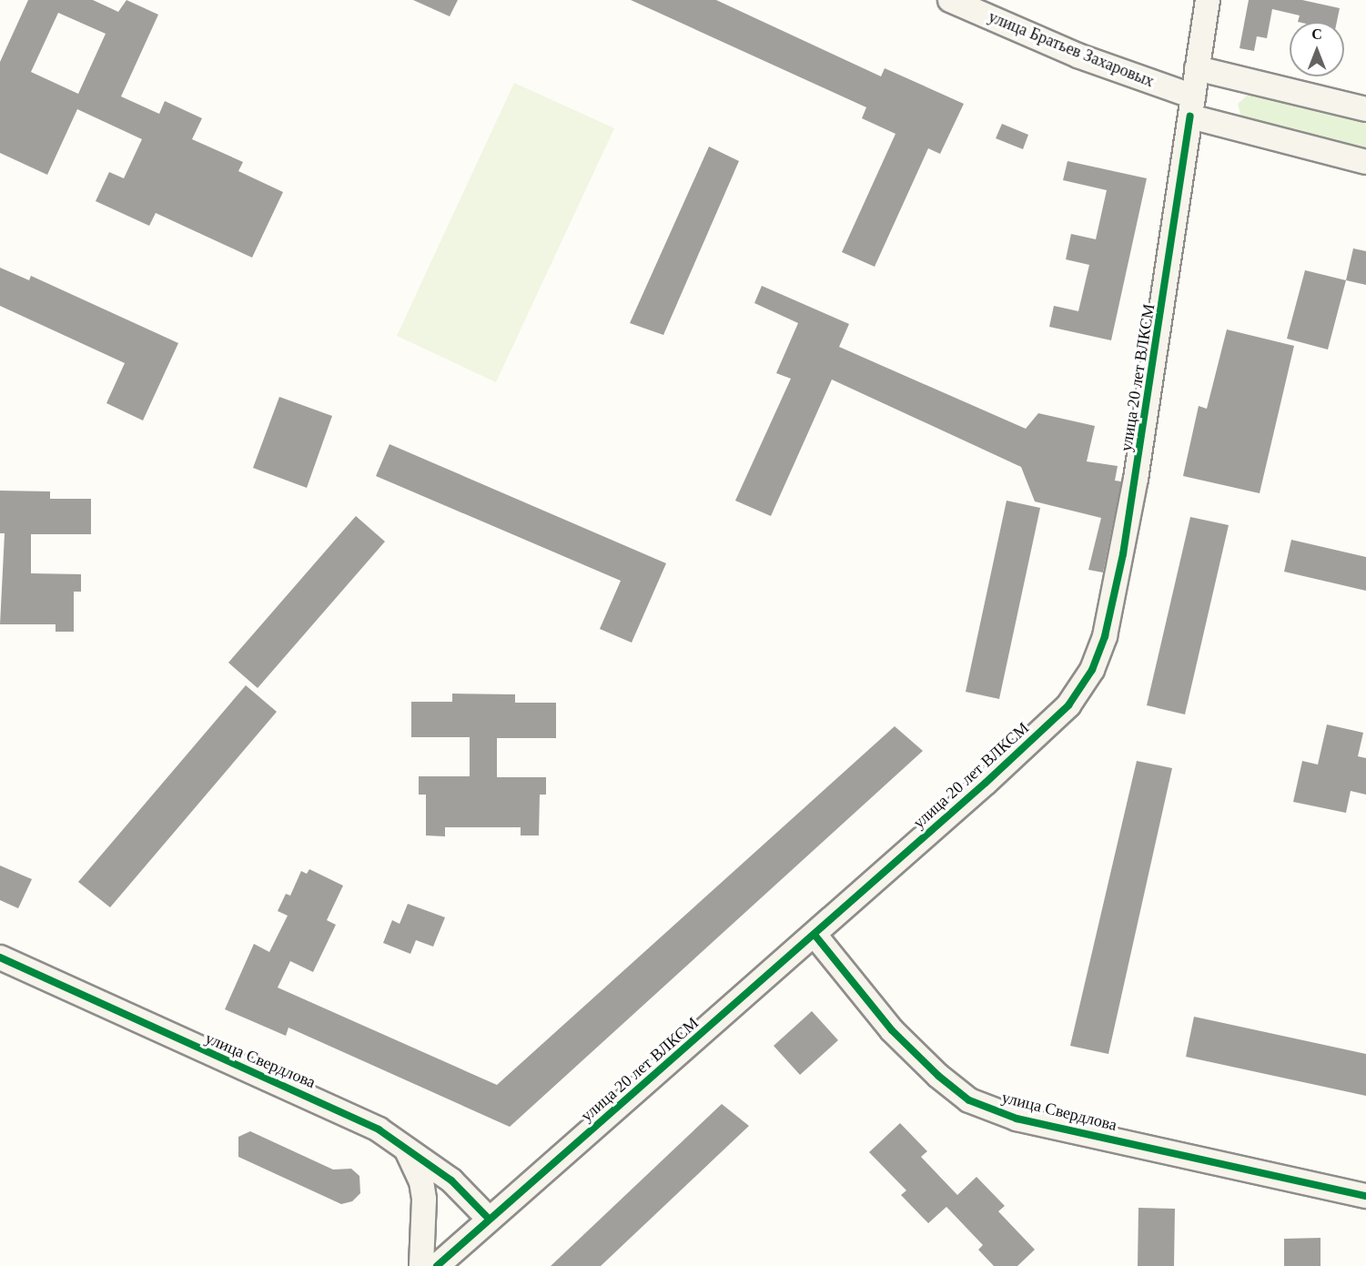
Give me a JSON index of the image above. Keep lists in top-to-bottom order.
{
  "streets": {
    "street": ["улица Братьев Захаровых", "улица 20 лет ВЛКСМ", "улица Свердлова"]
  },
  "crossings": [
    ["улица Братьев Захаровых", "улица 20 лет ВЛКСМ"],
    ["улица 20 лет ВЛКСМ", "улица Свердлова"]
  ],
  "north": "top"
}
